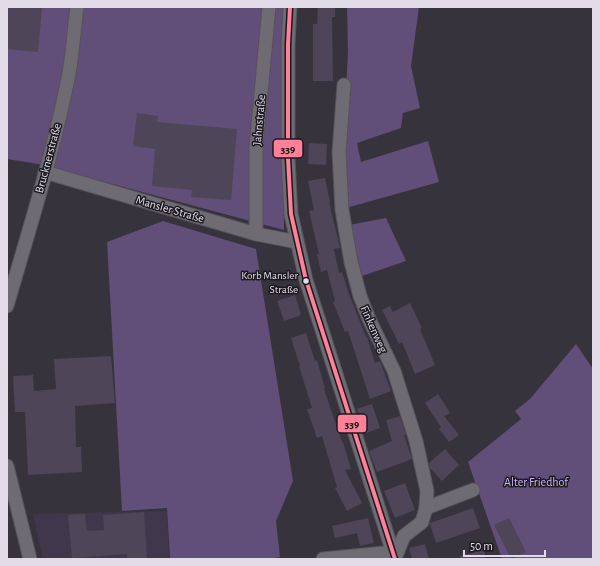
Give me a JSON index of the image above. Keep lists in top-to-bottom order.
{
  "streets": {
    "street": [
      "Jahnstraße",
      "Brucknerstraße",
      "Mansler Straße",
      "Finkenweg"
    ]
  },
  "crossings": [
    ["Jahnstraße", "Mansler Straße"],
    ["Brucknerstraße", "Mansler Straße"]
  ],
  "parks": ["Alter Friedhof"],
  "places": ["Korb Mansler Straße"],
  "lines": ["transit line 339"],
  "scale_bar": "50 m"
}
